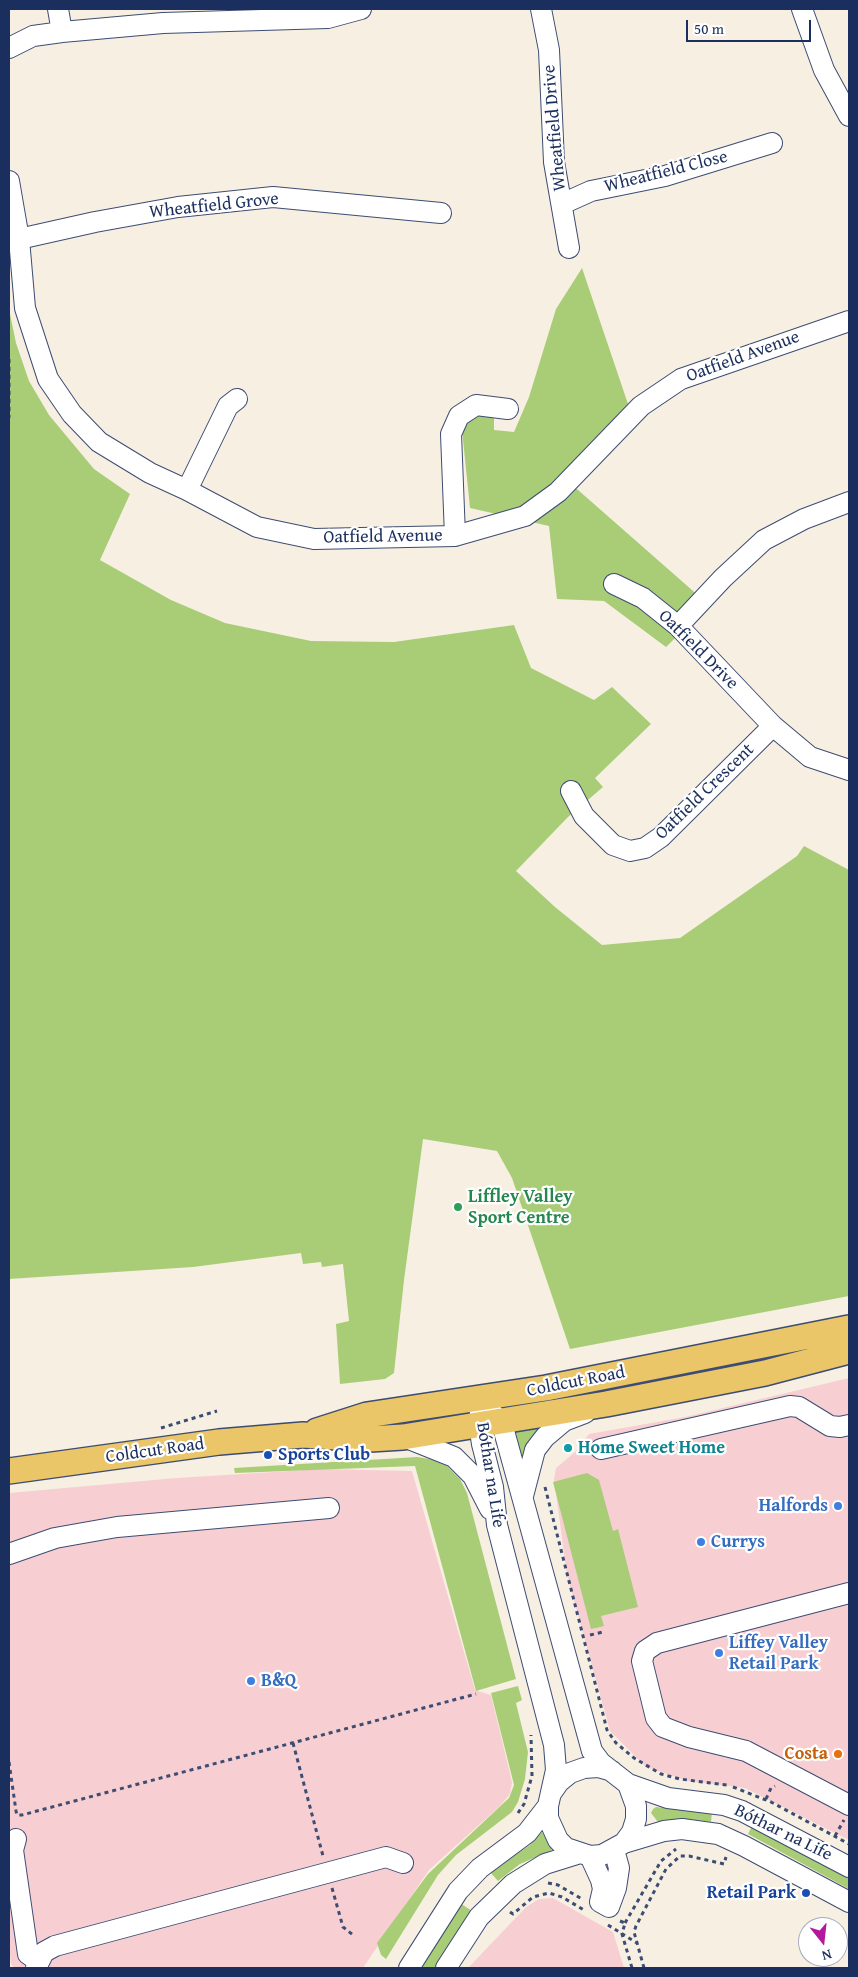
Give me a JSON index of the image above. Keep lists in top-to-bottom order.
{
  "streets": {
    "main road": ["Coldcut Road"],
    "street": [
      "Wheatfield Drive",
      "Wheatfield Close",
      "Wheatfield Grove",
      "Oatfield Avenue",
      "Oatfield Drive",
      "Oatfield Crescent",
      "Bóthar na Life"
    ]
  },
  "crossings": [
    ["Wheatfield Drive", "Wheatfield Close"],
    ["Wheatfield Grove", "Oatfield Avenue"],
    ["Oatfield Drive", "Oatfield Crescent"],
    ["Coldcut Road", "Bóthar na Life"]
  ],
  "places": [
    "Liffley Valley Sport Centre",
    "Home Sweet Home",
    "Sports Club",
    "Halfords",
    "Currys",
    "Liffey Valley Retail Park",
    "B&Q",
    "Costa",
    "Retail Park"
  ],
  "scale_bar": "50 m",
  "north": "bottom"
}
